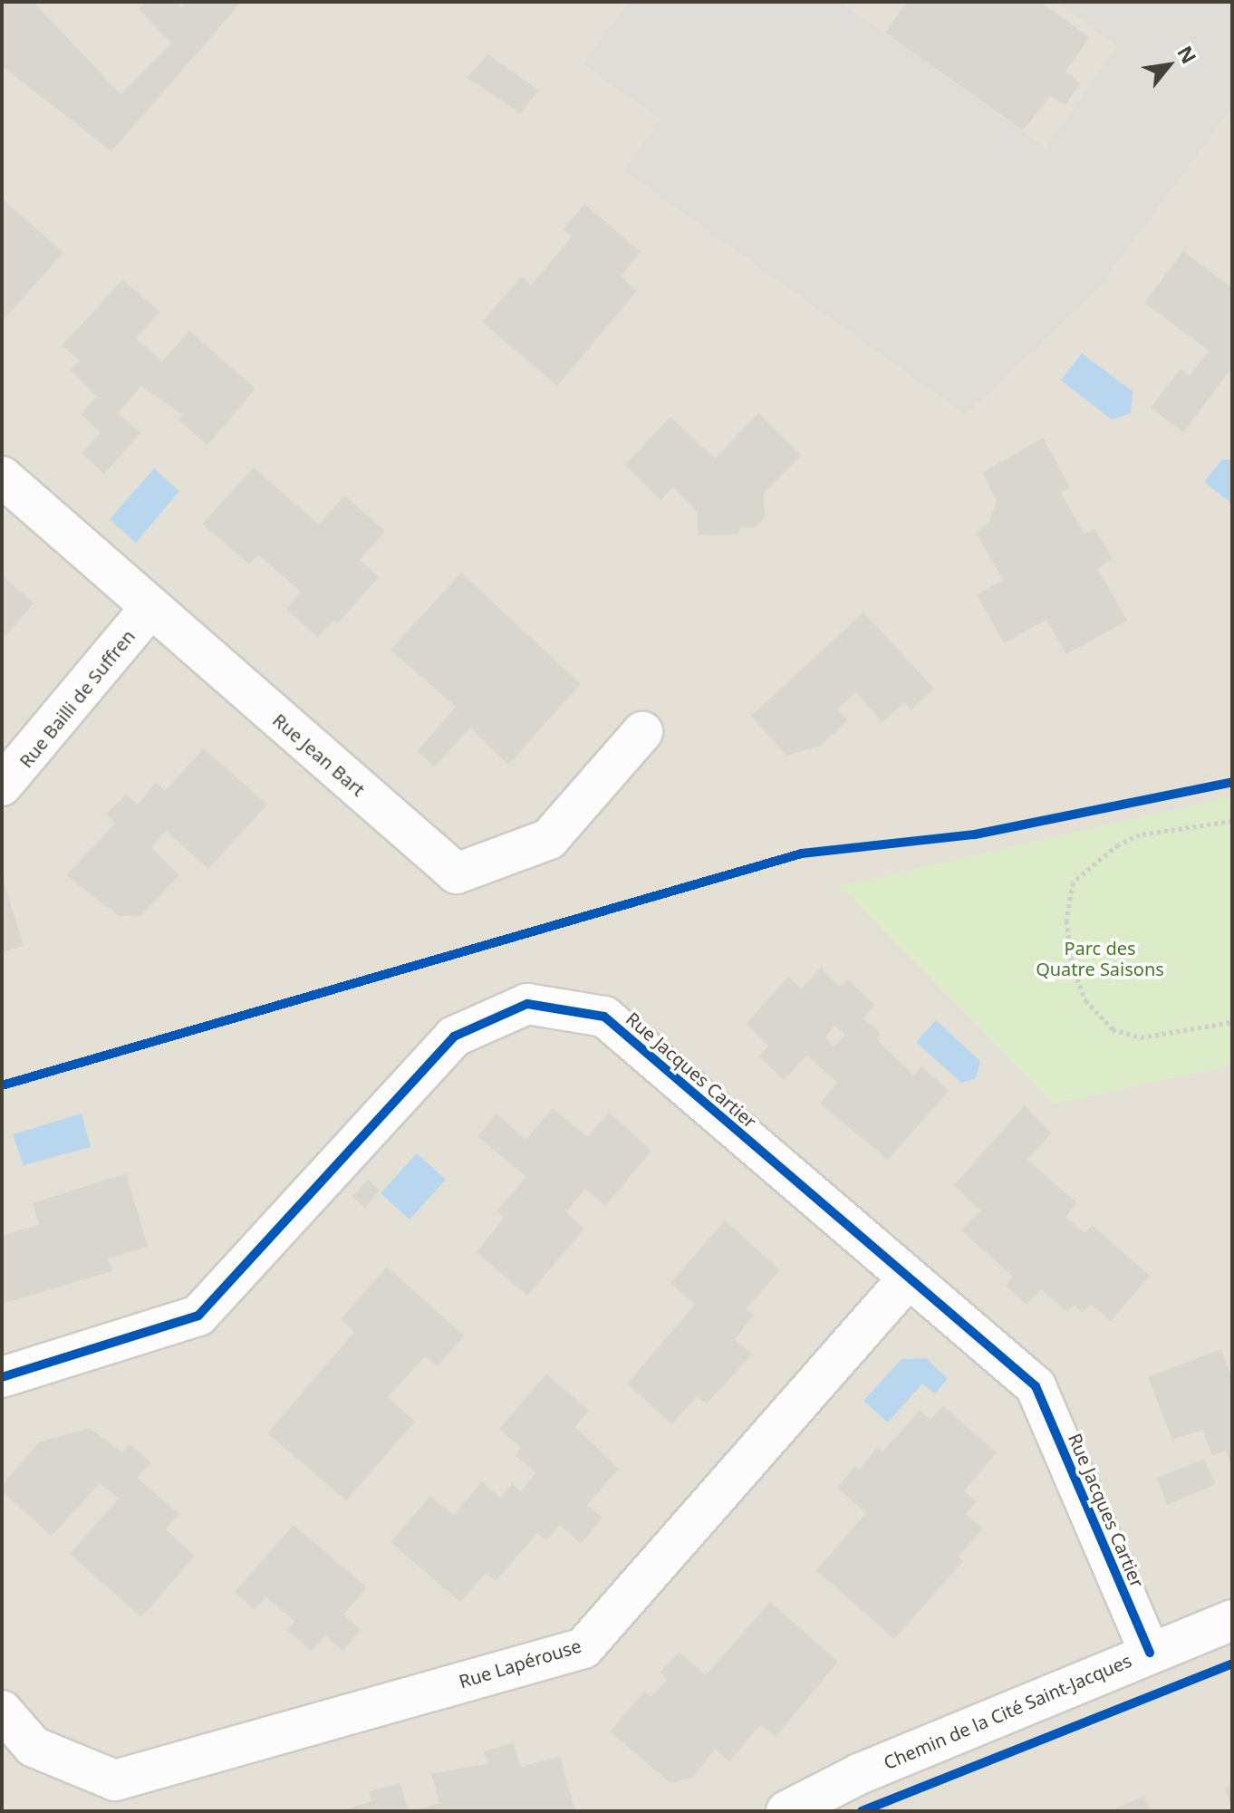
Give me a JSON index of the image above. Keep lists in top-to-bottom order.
{
  "streets": {
    "street": [
      "Rue Bailli de Suffren",
      "Rue Jean Bart",
      "Rue Jacques Cartier",
      "Rue Lapérouse",
      "Chemin de la Cité Saint-Jacques"
    ]
  },
  "crossings": [
    ["Rue Bailli de Suffren", "Rue Jean Bart"],
    ["Rue Jacques Cartier", "Rue Lapérouse"],
    ["Rue Jacques Cartier", "Chemin de la Cité Saint-Jacques"]
  ],
  "parks": ["Parc des Quatre Saisons"],
  "north": "top right"
}
